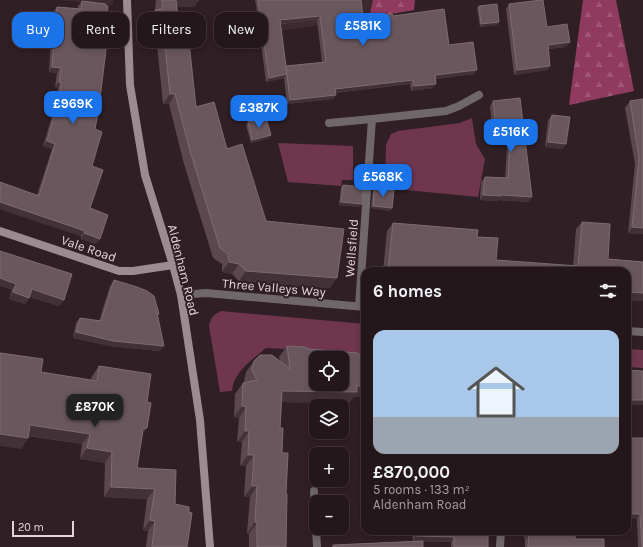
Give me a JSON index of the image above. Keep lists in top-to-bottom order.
{
  "streets": {
    "main road": ["Vale Road", "Aldenham Road"],
    "street": ["Wellsfield", "Three Valleys Way"]
  },
  "crossings": [
    ["Vale Road", "Aldenham Road"],
    ["Aldenham Road", "Three Valleys Way"]
  ],
  "scale_bar": "20 m",
  "page": {
    "chip": [
      "Buy",
      "Rent",
      "Filters",
      "New"
    ],
    "price": [
      "£581K",
      "£969K",
      "£387K",
      "£516K",
      "£568K",
      "£870K"
    ],
    "heading": "6 homes",
    "list": [
      {
        "name": "£870,000",
        "note": "5 rooms · 133 m² · Aldenham Road"
      }
    ],
    "map_buttons": ["+", "−"],
    "scale": "20 m"
  }
}
